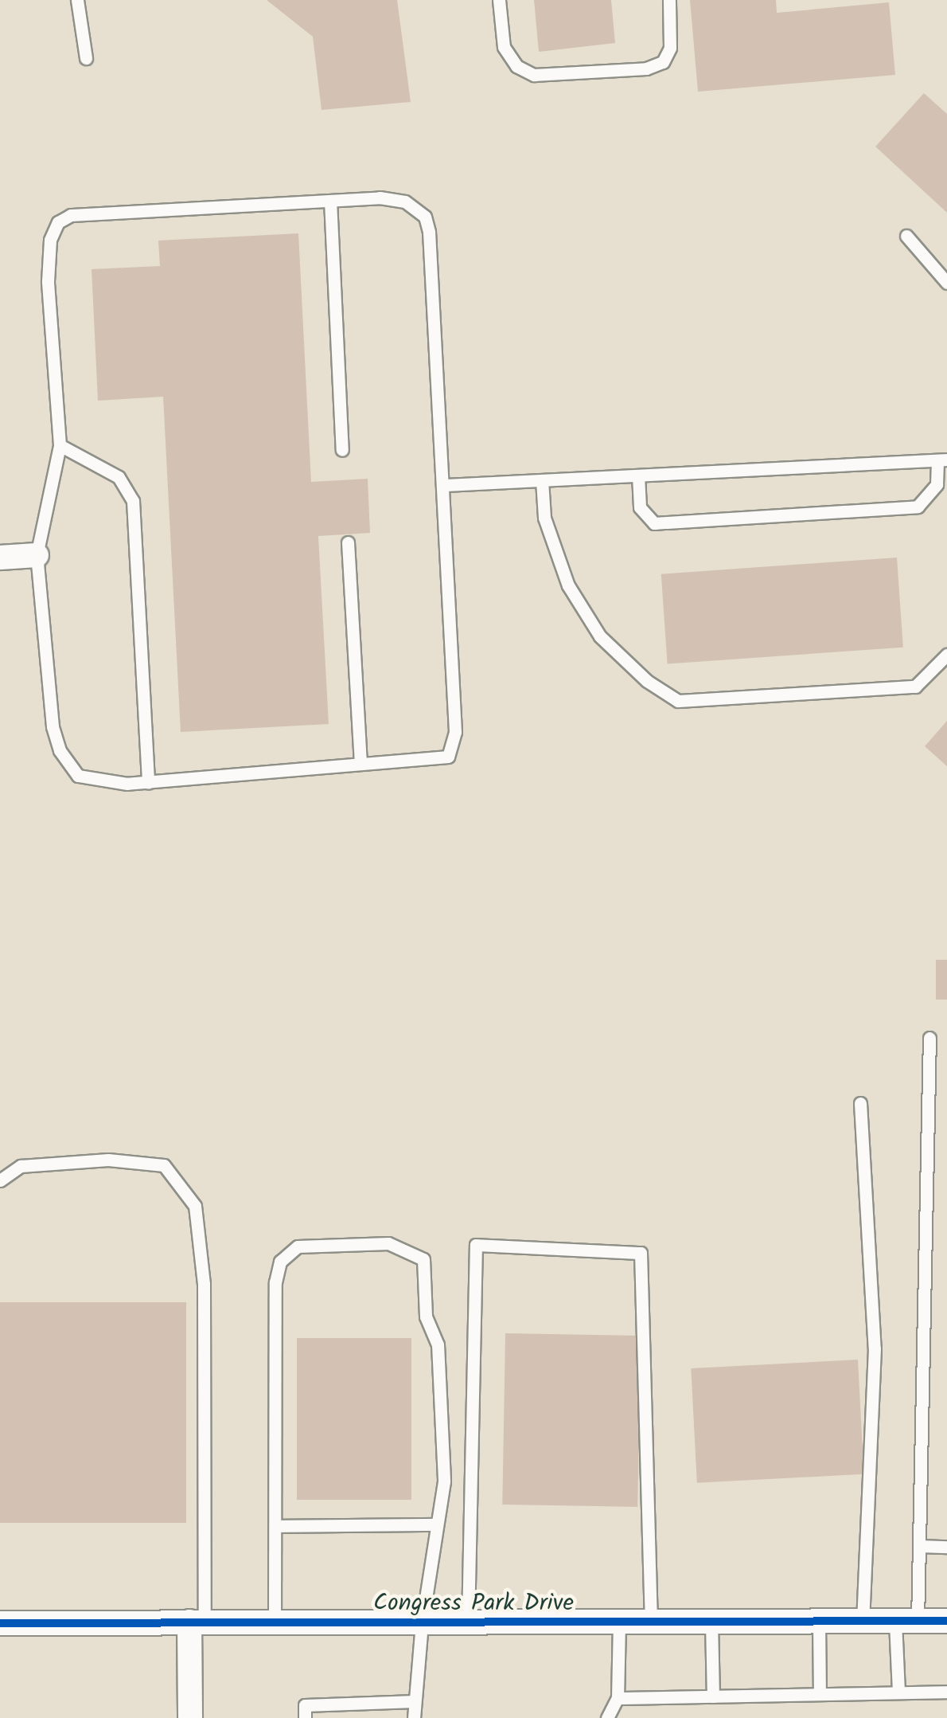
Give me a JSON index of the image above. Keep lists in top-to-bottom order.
{
  "streets": {
    "street": ["Congress Park Drive"]
  }
}
